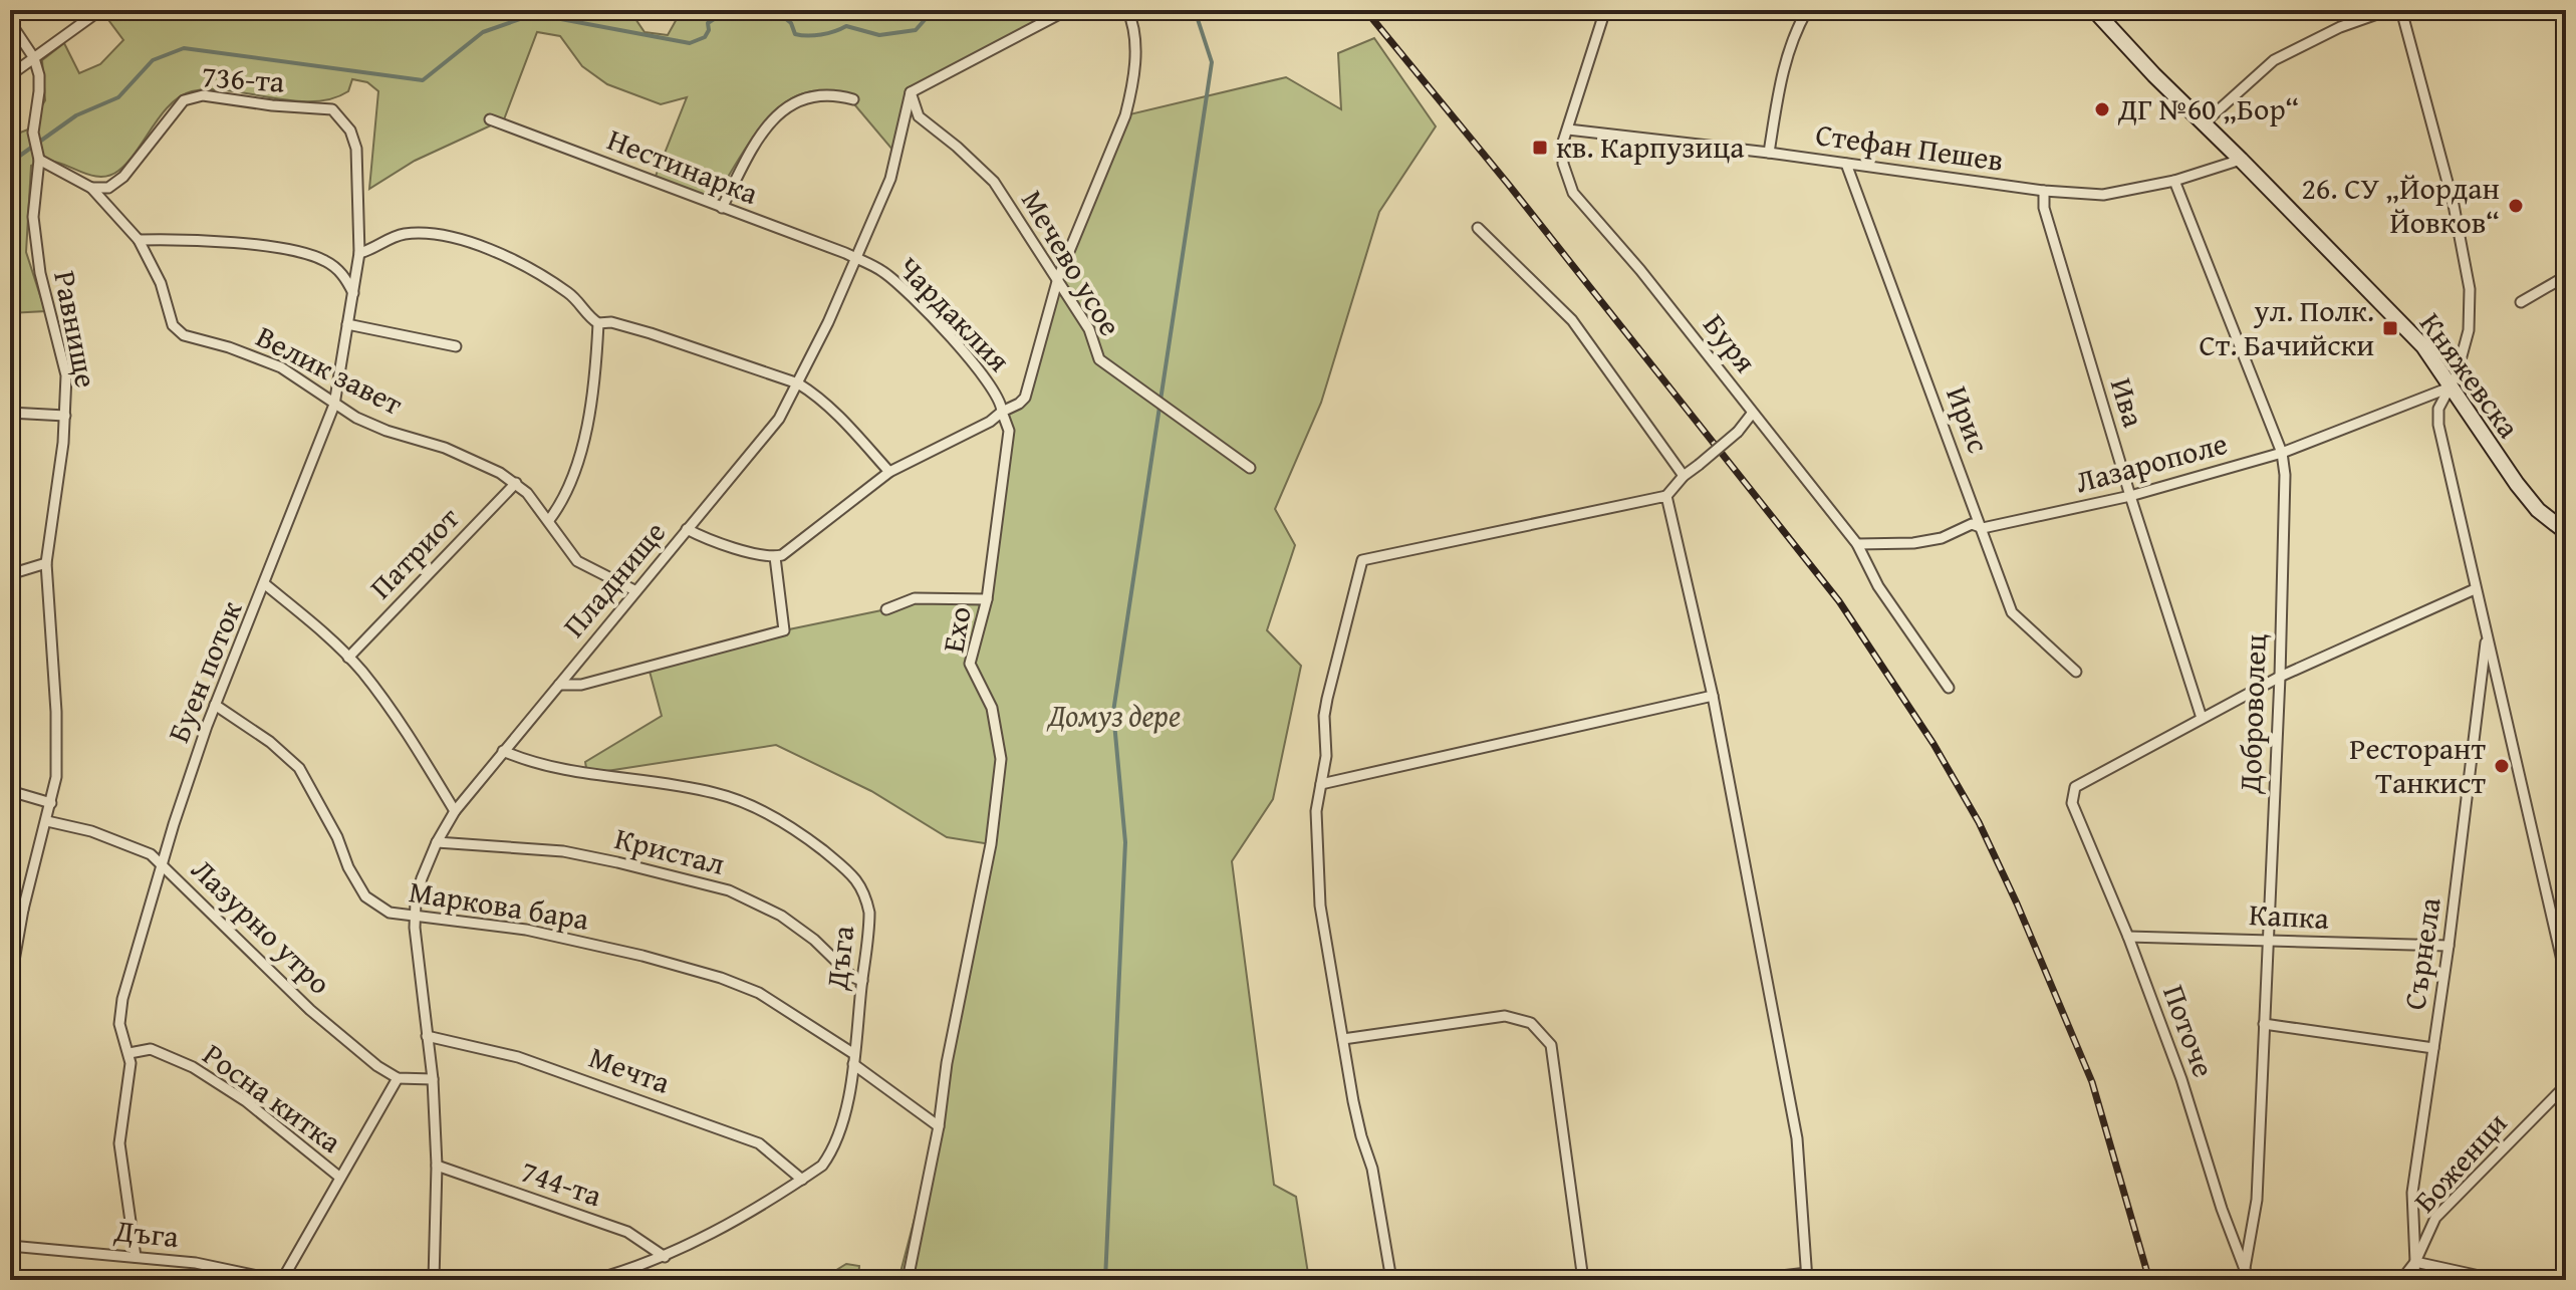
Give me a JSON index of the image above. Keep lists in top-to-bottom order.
{
  "streets": {
    "street": [
      "736-та",
      "Стефан Пешев",
      "Нестинарка",
      "Мечево усое",
      "Чардаклия",
      "Равнище",
      "Буря",
      "Велик завет",
      "Княжевска",
      "Ива",
      "Ирис",
      "Лазарополе",
      "Патриот",
      "Пладнище",
      "Ехо",
      "Буен поток",
      "Доброволец",
      "Кристал",
      "Маркова бара",
      "Капка",
      "Лазурно утро",
      "Сърнела",
      "Дъга",
      "Поточе",
      "Мечта",
      "Росна китка",
      "Боженци",
      "744-та"
    ]
  },
  "crossings": [
    ["736-та", "Велик завет"],
    ["736-та", "Буен поток"],
    ["Стефан Пешев", "Буря"],
    ["Стефан Пешев", "Княжевска"],
    ["Стефан Пешев", "Ива"],
    ["Стефан Пешев", "Ирис"],
    ["Стефан Пешев", "Доброволец"],
    ["Нестинарка", "Чардаклия"],
    ["Нестинарка", "Пладнище"],
    ["Мечево усое", "Пладнище"],
    ["Чардаклия", "Пладнище"],
    ["Чардаклия", "Ехо"],
    ["Равнище", "Велик завет"],
    ["Равнище", "Лазурно утро"],
    ["Буря", "Лазарополе"],
    ["Велик завет", "Патриот"],
    ["Велик завет", "Пладнище"],
    ["Велик завет", "Буен поток"],
    ["Княжевска", "Лазарополе"],
    ["Ива", "Лазарополе"],
    ["Ива", "Поточе"],
    ["Ирис", "Лазарополе"],
    ["Лазарополе", "Доброволец"],
    ["Пладнище", "Кристал"],
    ["Пладнище", "Маркова бара"],
    ["Пладнище", "Дъга"],
    ["Пладнище", "Мечта"],
    ["Пладнище", "744-та"],
    ["Ехо", "Маркова бара"],
    ["Буен поток", "Маркова бара"],
    ["Буен поток", "Лазурно утро"],
    ["Буен поток", "Дъга"],
    ["Буен поток", "Росна китка"],
    ["Доброволец", "Капка"],
    ["Доброволец", "Поточе"],
    ["Кристал", "Дъга"],
    ["Маркова бара", "Дъга"],
    ["Капка", "Сърнела"],
    ["Капка", "Поточе"],
    ["Сърнела", "Боженци"],
    ["Дъга", "Мечта"],
    ["Дъга", "744-та"]
  ],
  "parks": ["Домуз дере"],
  "places": {
    "other": ["ДГ №60 „Бор“", "26. СУ „Йордан Йовков“", "Ресторант Танкист"],
    "transit": ["кв. Карпузица", "ул. Полк. Ст. Бачийски"]
  }
}
